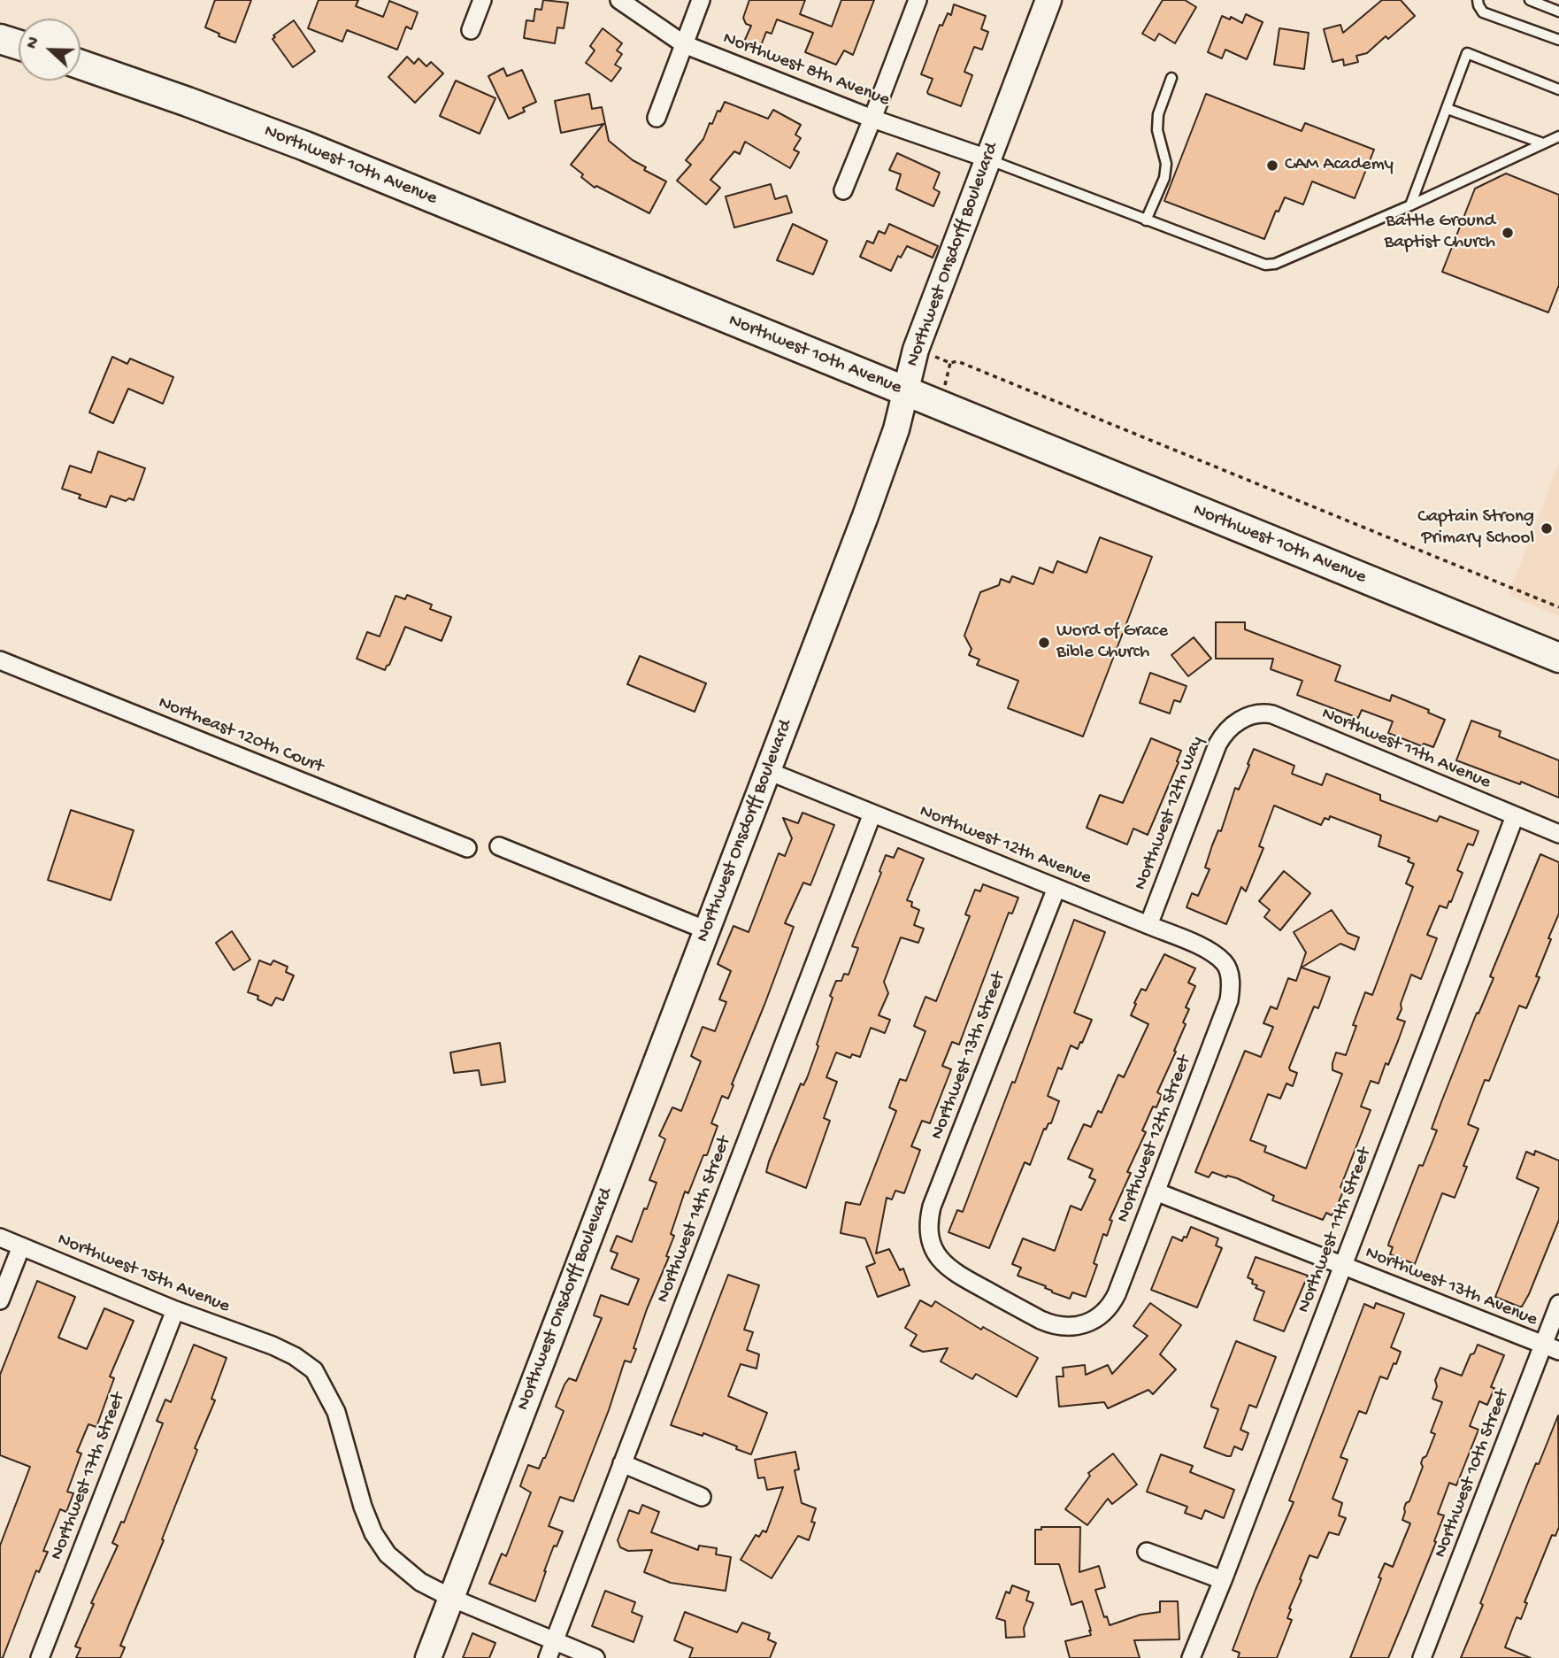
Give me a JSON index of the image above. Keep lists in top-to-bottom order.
{
  "streets": {
    "main road": ["Northwest 10th Avenue"],
    "street": [
      "Northwest 8th Avenue",
      "Northwest Onsdorff Boulevard",
      "Northeast 120th Court",
      "Northwest 11th Avenue",
      "Northwest 12th Way",
      "Northwest 12th Avenue",
      "Northwest 13th Street",
      "Northwest 12th Street",
      "Northwest 14th Street",
      "Northwest 11th Street",
      "Northwest 15th Avenue",
      "Northwest 13th Avenue",
      "Northwest 10th Street",
      "Northwest 17th Street"
    ]
  },
  "crossings": [
    ["Northwest 8th Avenue", "Northwest Onsdorff Boulevard"],
    ["Northwest 10th Avenue", "Northwest Onsdorff Boulevard"],
    ["Northwest Onsdorff Boulevard", "Northwest 12th Avenue"],
    ["Northwest Onsdorff Boulevard", "Northwest 15th Avenue"],
    ["Northwest 11th Avenue", "Northwest 12th Way"],
    ["Northwest 11th Avenue", "Northwest 11th Street"],
    ["Northwest 12th Way", "Northwest 12th Avenue"],
    ["Northwest 12th Avenue", "Northwest 13th Street"],
    ["Northwest 12th Avenue", "Northwest 12th Street"],
    ["Northwest 12th Avenue", "Northwest 14th Street"],
    ["Northwest 13th Street", "Northwest 12th Street"],
    ["Northwest 12th Street", "Northwest 13th Avenue"],
    ["Northwest 14th Street", "Northwest 15th Avenue"],
    ["Northwest 11th Street", "Northwest 13th Avenue"],
    ["Northwest 15th Avenue", "Northwest 17th Street"],
    ["Northwest 13th Avenue", "Northwest 10th Street"]
  ],
  "places": [
    "CAM Academy",
    "Battle Ground Baptist Church",
    "Captain Strong Primary School",
    "Word of Grace Bible Church"
  ],
  "north": "left"
}
